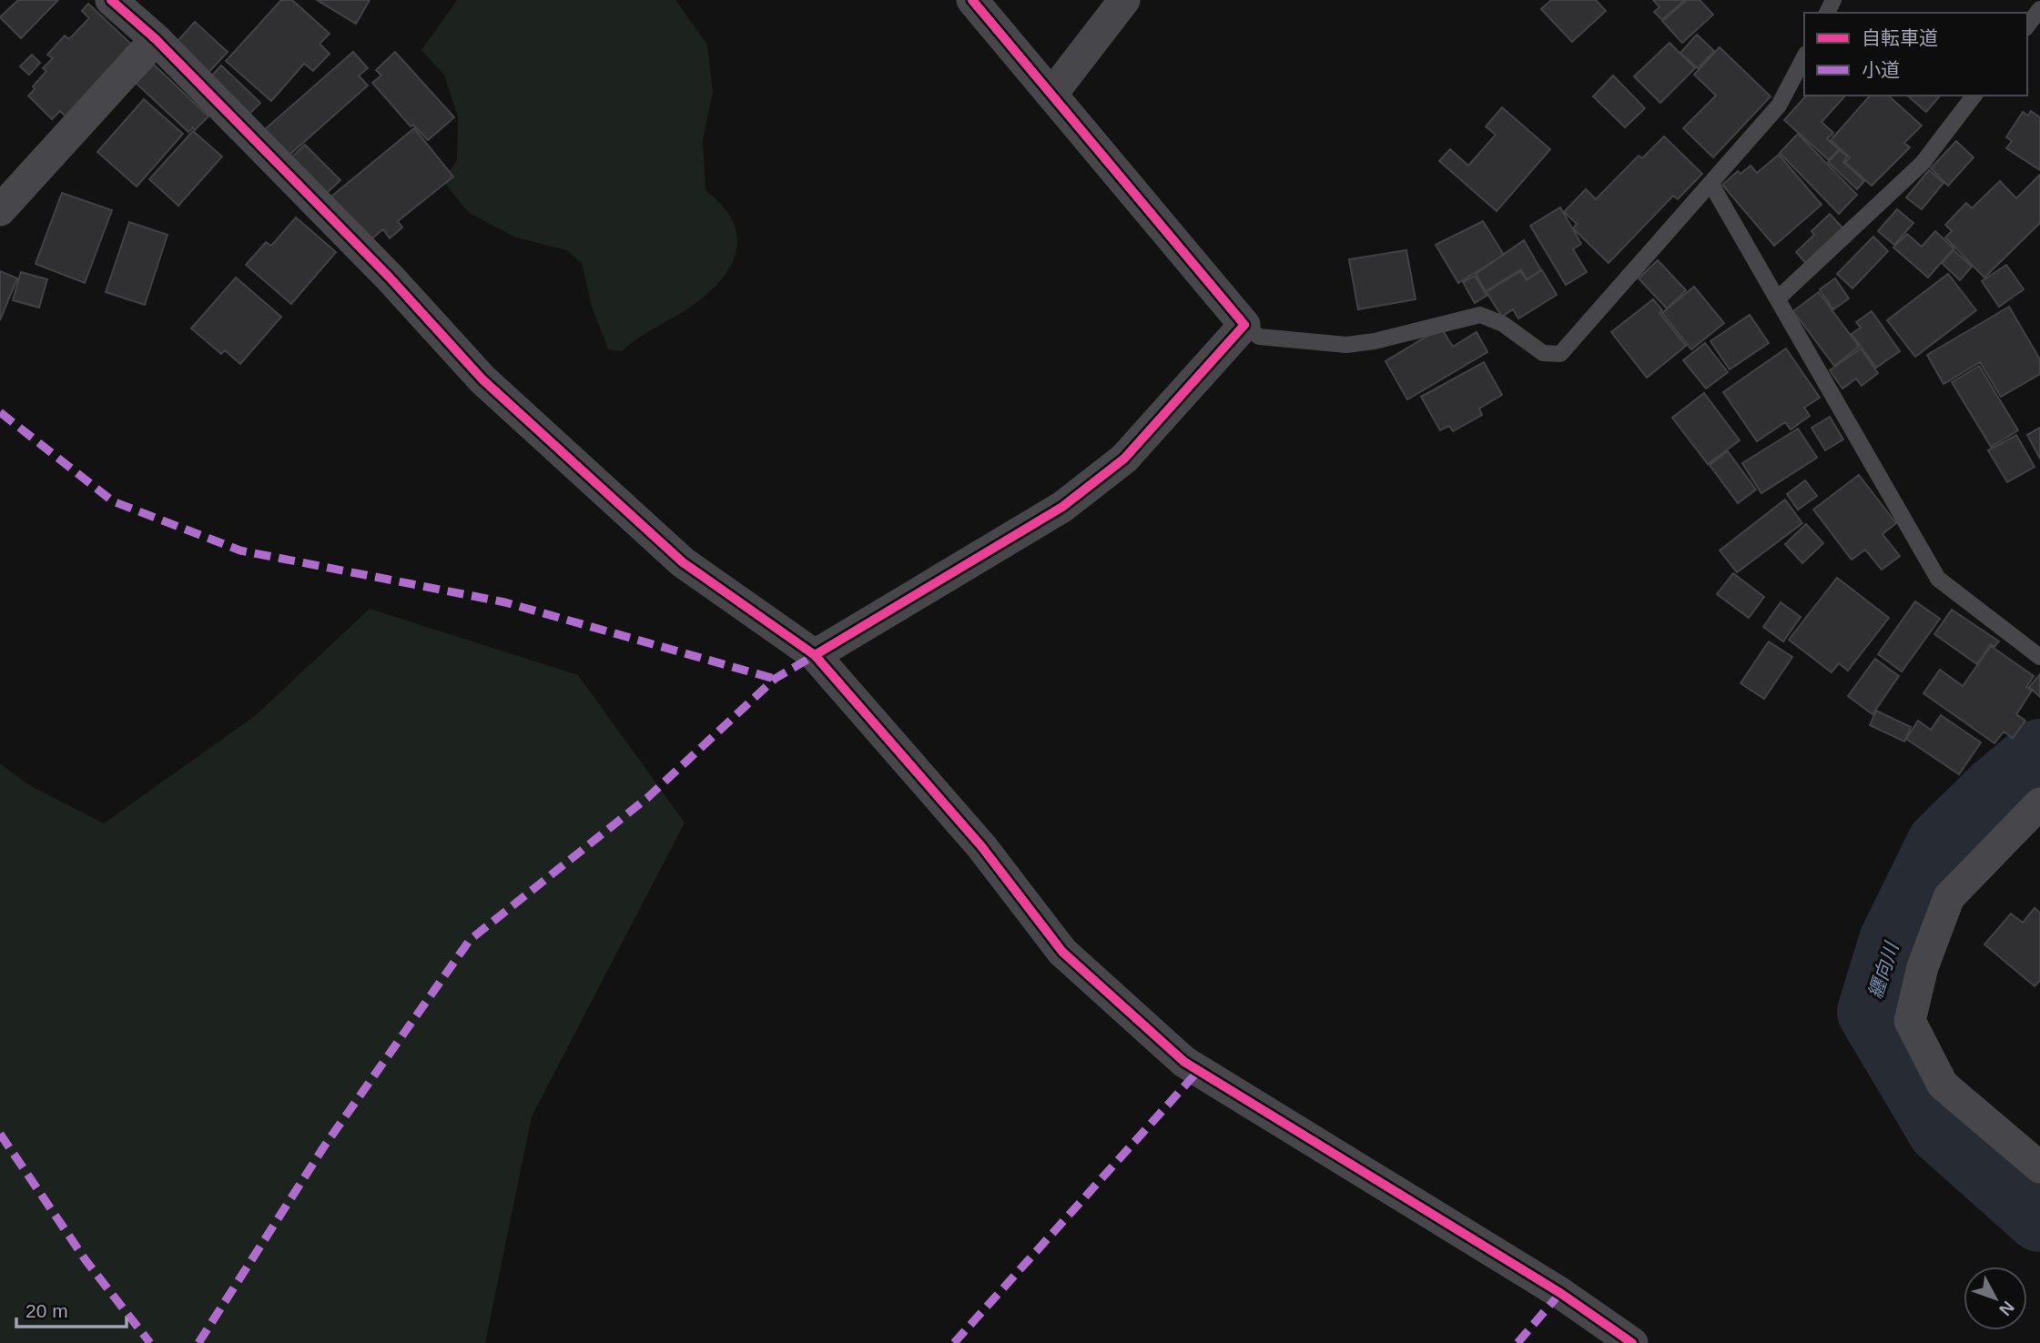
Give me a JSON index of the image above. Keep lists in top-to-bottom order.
{
  "water": ["纒向川"],
  "legend": ["自転車道", "小道"],
  "scale_bar": "20 m",
  "north": "bottom right"
}
